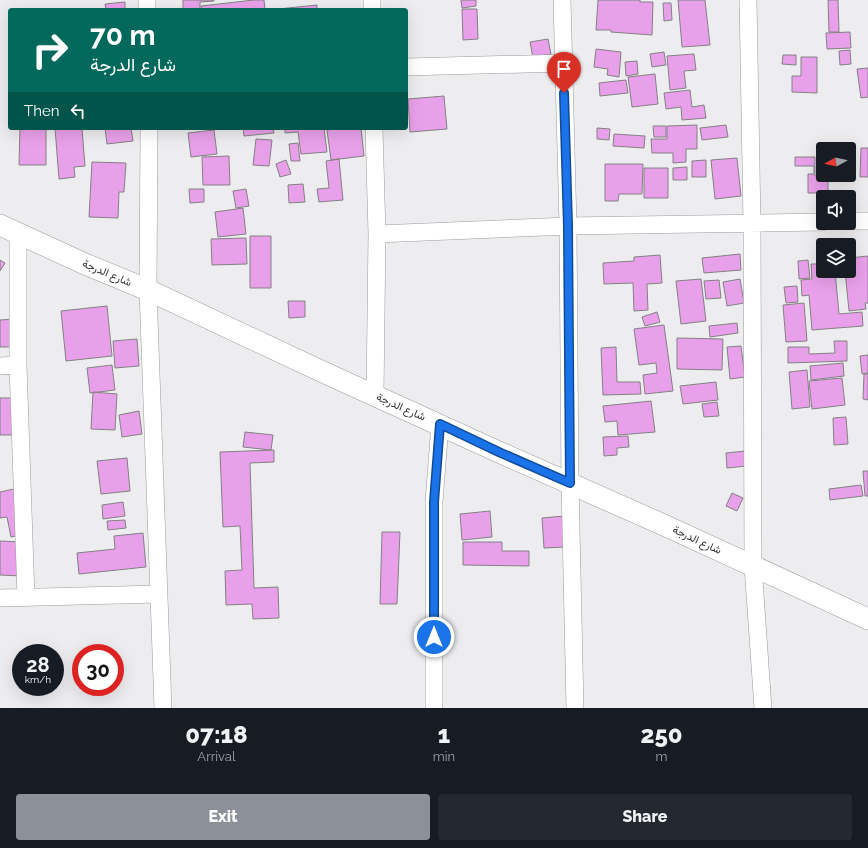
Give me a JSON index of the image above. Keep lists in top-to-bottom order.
{
  "streets": {
    "street": ["شارع الدرجة"]
  },
  "north": "left",
  "page": {
    "turn": ["70 m", "شارع الدرجة"],
    "then": "Then",
    "speed": "28 km/h",
    "limit": "30",
    "eta": [
      "07:18",
      "Arrival",
      "1",
      "min",
      "250",
      "m"
    ],
    "buttons": ["Exit", "Share"]
  }
}
